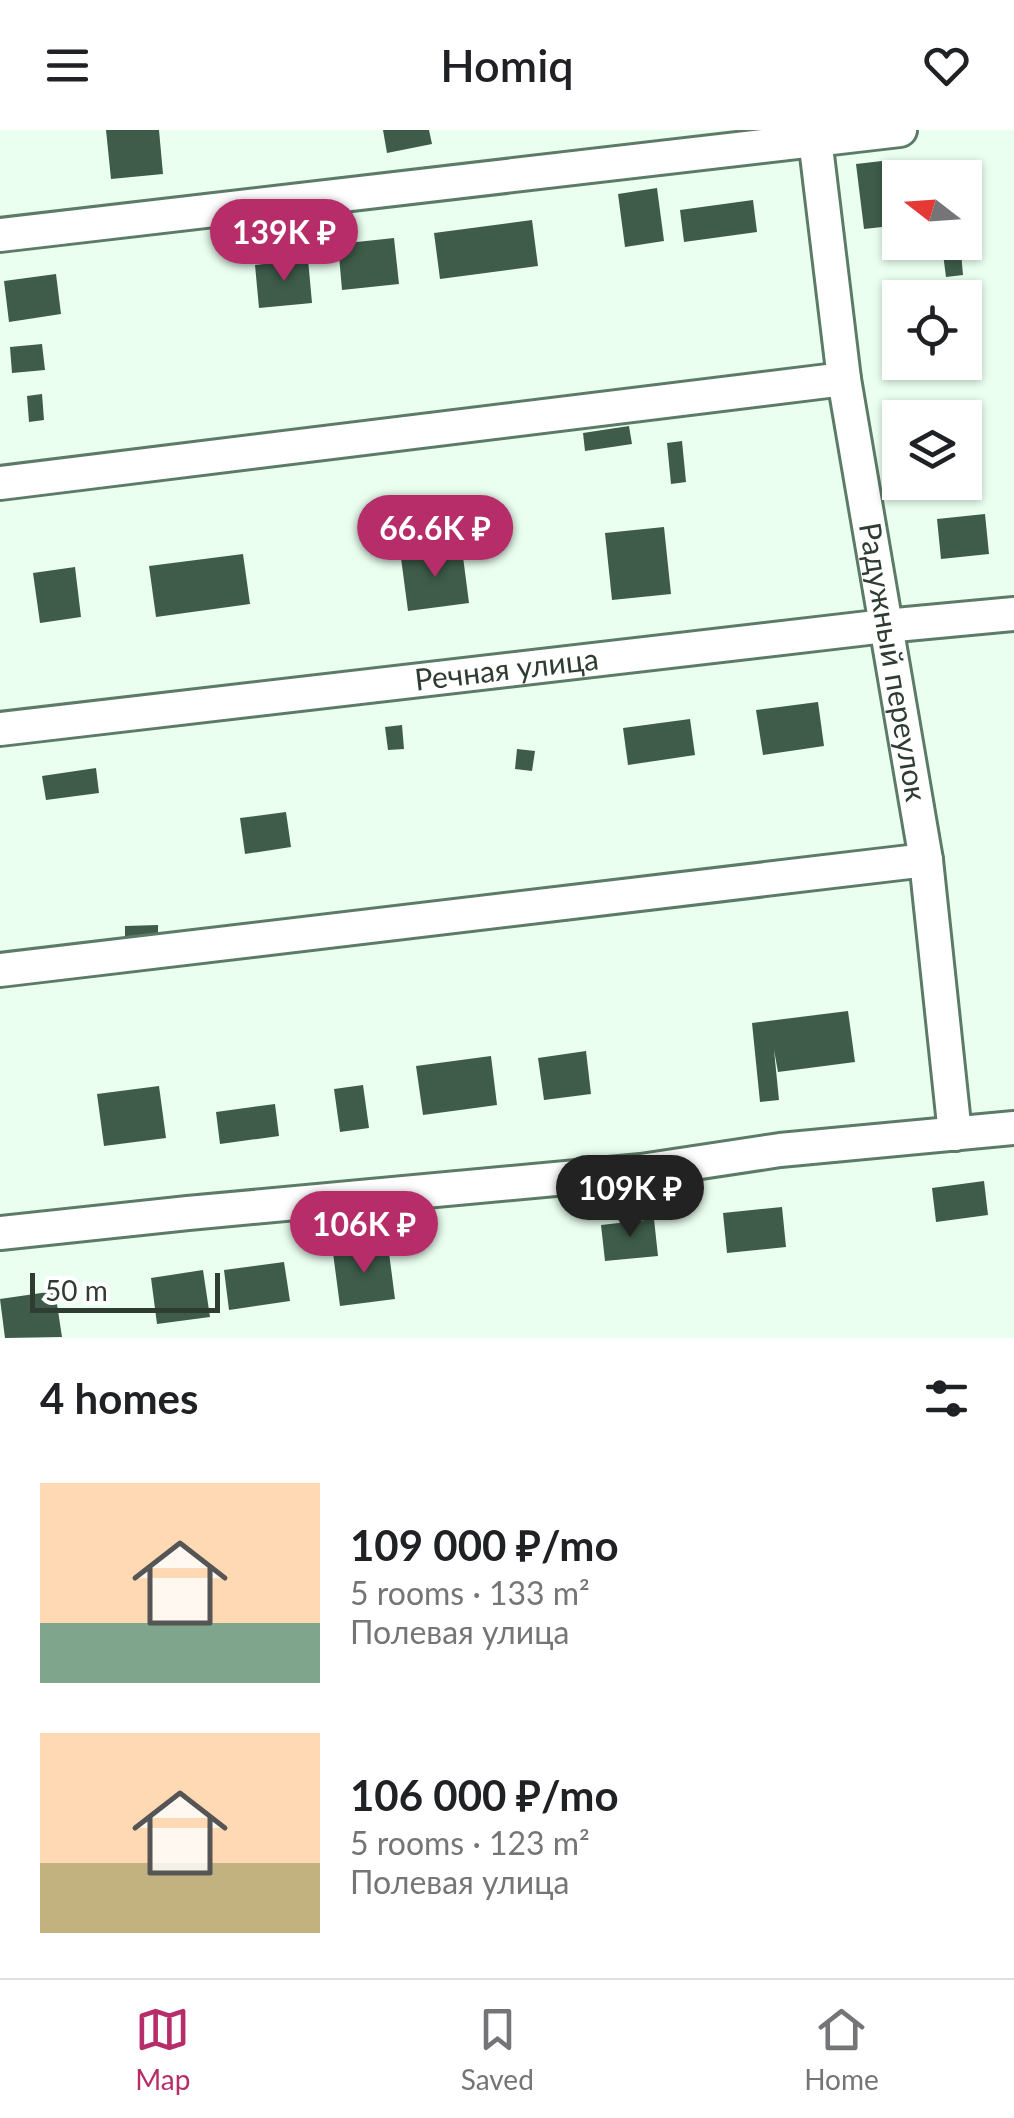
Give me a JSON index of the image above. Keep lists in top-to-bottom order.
{
  "streets": {
    "street": ["Радужный переулок", "Речная улица"]
  },
  "crossings": [
    ["Радужный переулок", "Речная улица"]
  ],
  "scale_bar": "50 m",
  "north": "left",
  "page": {
    "header": "Homiq",
    "price": [
      "139K ₽",
      "66.6K ₽",
      "109K ₽",
      "106K ₽"
    ],
    "scale": "50 m",
    "heading": "4 homes",
    "list": [
      {
        "name": "109 000 ₽/mo",
        "note": "5 rooms · 133 m² · Полевая улица"
      },
      {
        "name": "106 000 ₽/mo",
        "note": "5 rooms · 123 m² · Полевая улица"
      }
    ],
    "tabs": ["Map", "Saved", "Home"]
  }
}
